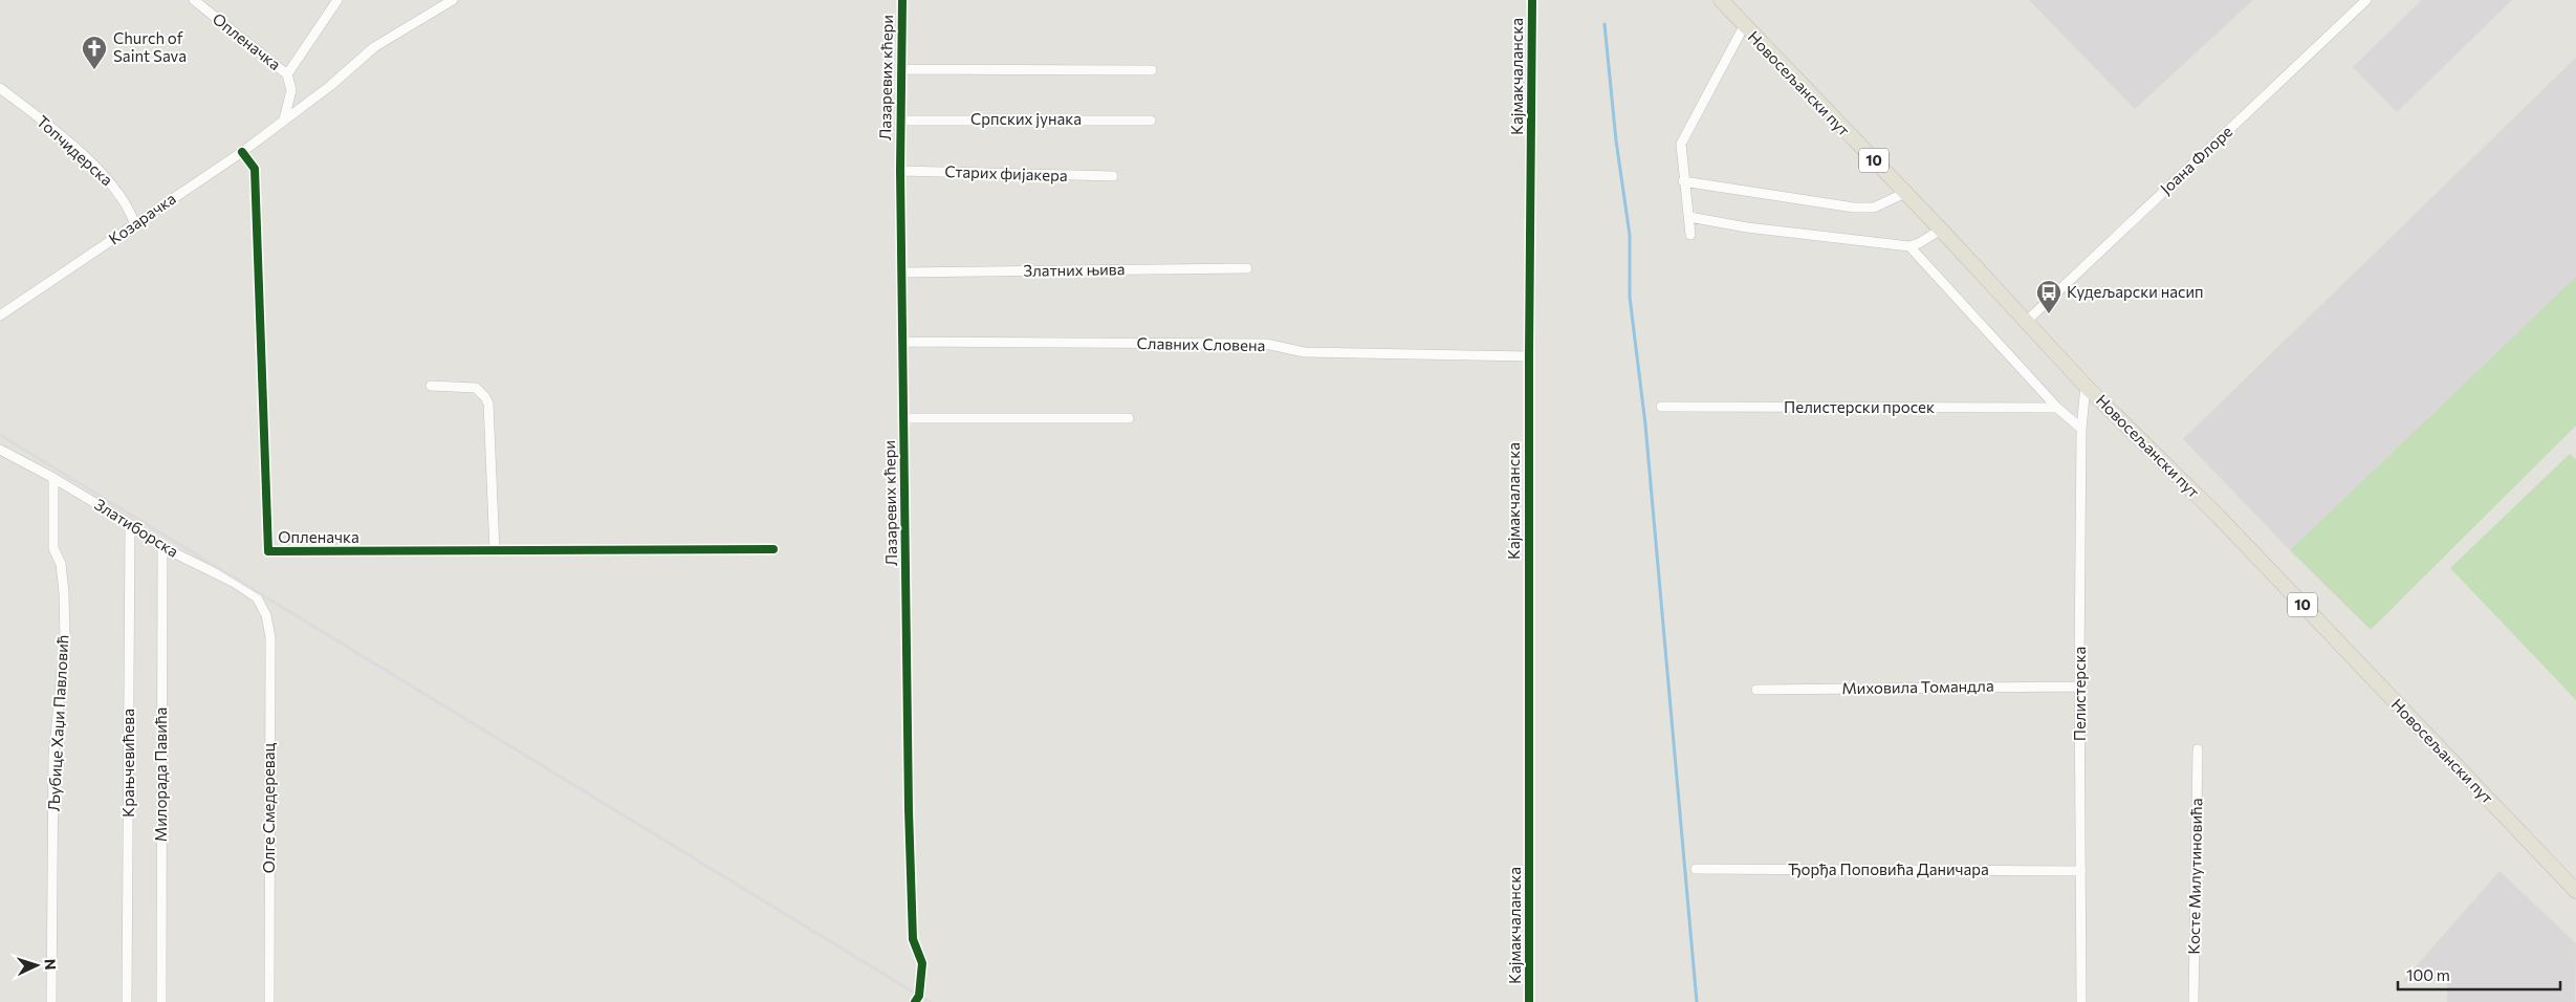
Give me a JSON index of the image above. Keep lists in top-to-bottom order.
{
  "streets": {
    "main road": ["Новосељански пут", "10"],
    "street": [
      "Опленачка",
      "Кајмакчаланска",
      "Лазаревих кћери",
      "Српских јунака",
      "Топчидерска",
      "Јоана Флоре",
      "Старих фијакера",
      "Козарачка",
      "Златних њива",
      "Славних Словена",
      "Пелистерски просек",
      "Златиборска",
      "Миховила Томандла",
      "Пелистерска",
      "Љубице Хаџи Павловић",
      "Крањчевићева",
      "Милорада Павића",
      "Олге Смедеревац",
      "Ђорђа Поповића Даничара",
      "Косте Милутиновића"
    ]
  },
  "crossings": [
    ["Опленачка", "Козарачка"],
    ["Кајмакчаланска", "Славних Словена"],
    ["Лазаревих кћери", "Српских јунака"],
    ["Лазаревих кћери", "Старих фијакера"],
    ["Лазаревих кћери", "Златних њива"],
    ["Лазаревих кћери", "Славних Словена"],
    ["Новосељански пут", "Јоана Флоре"],
    ["Новосељански пут", "Пелистерска"],
    ["Топчидерска", "Козарачка"],
    ["Златиборска", "Љубице Хаџи Павловић"],
    ["Златиборска", "Крањчевићева"],
    ["Златиборска", "Милорада Павића"],
    ["Златиборска", "Олге Смедеревац"],
    ["Миховила Томандла", "Пелистерска"],
    ["Пелистерска", "Ђорђа Поповића Даничара"]
  ],
  "places": {
    "church": ["Church of Saint Sava"],
    "bus stop": ["Кудељарски насип"]
  },
  "scale_bar": "100 m",
  "north": "right"
}
